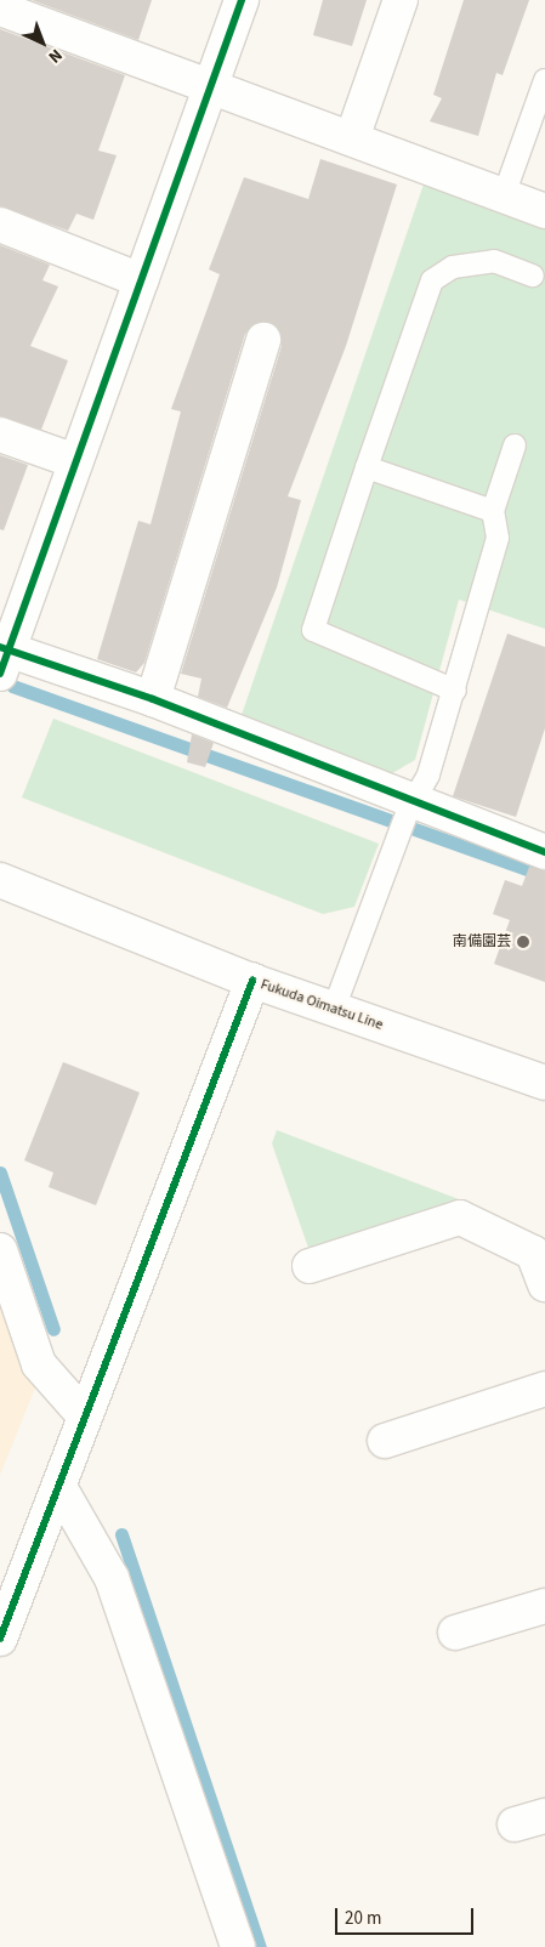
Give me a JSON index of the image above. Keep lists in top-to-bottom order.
{
  "streets": {
    "street": ["Fukuda Oimatsu Line"]
  },
  "places": ["南備園芸"],
  "scale_bar": "20 m",
  "north": "bottom right"
}
